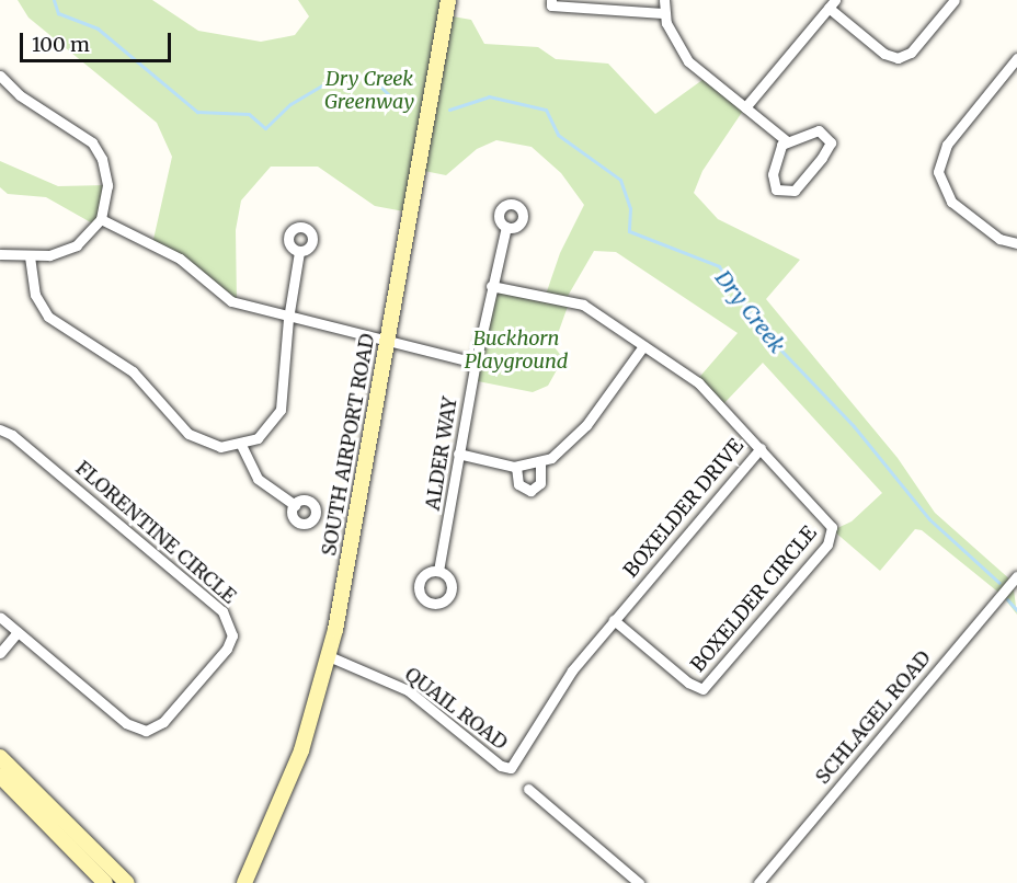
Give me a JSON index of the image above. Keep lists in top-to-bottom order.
{
  "streets": {
    "main road": ["SOUTH AIRPORT ROAD"],
    "street": [
      "ALDER WAY",
      "BOXELDER DRIVE",
      "FLORENTINE CIRCLE",
      "BOXELDER CIRCLE",
      "QUAIL ROAD",
      "SCHLAGEL ROAD"
    ]
  },
  "crossings": [
    ["SOUTH AIRPORT ROAD", "QUAIL ROAD"],
    ["ALDER WAY", "BOXELDER DRIVE"],
    ["BOXELDER DRIVE", "BOXELDER CIRCLE"],
    ["BOXELDER DRIVE", "QUAIL ROAD"]
  ],
  "water": ["Dry Creek"],
  "parks": ["Dry Creek Greenway", "Buckhorn Playground"],
  "scale_bar": "100 m"
}
